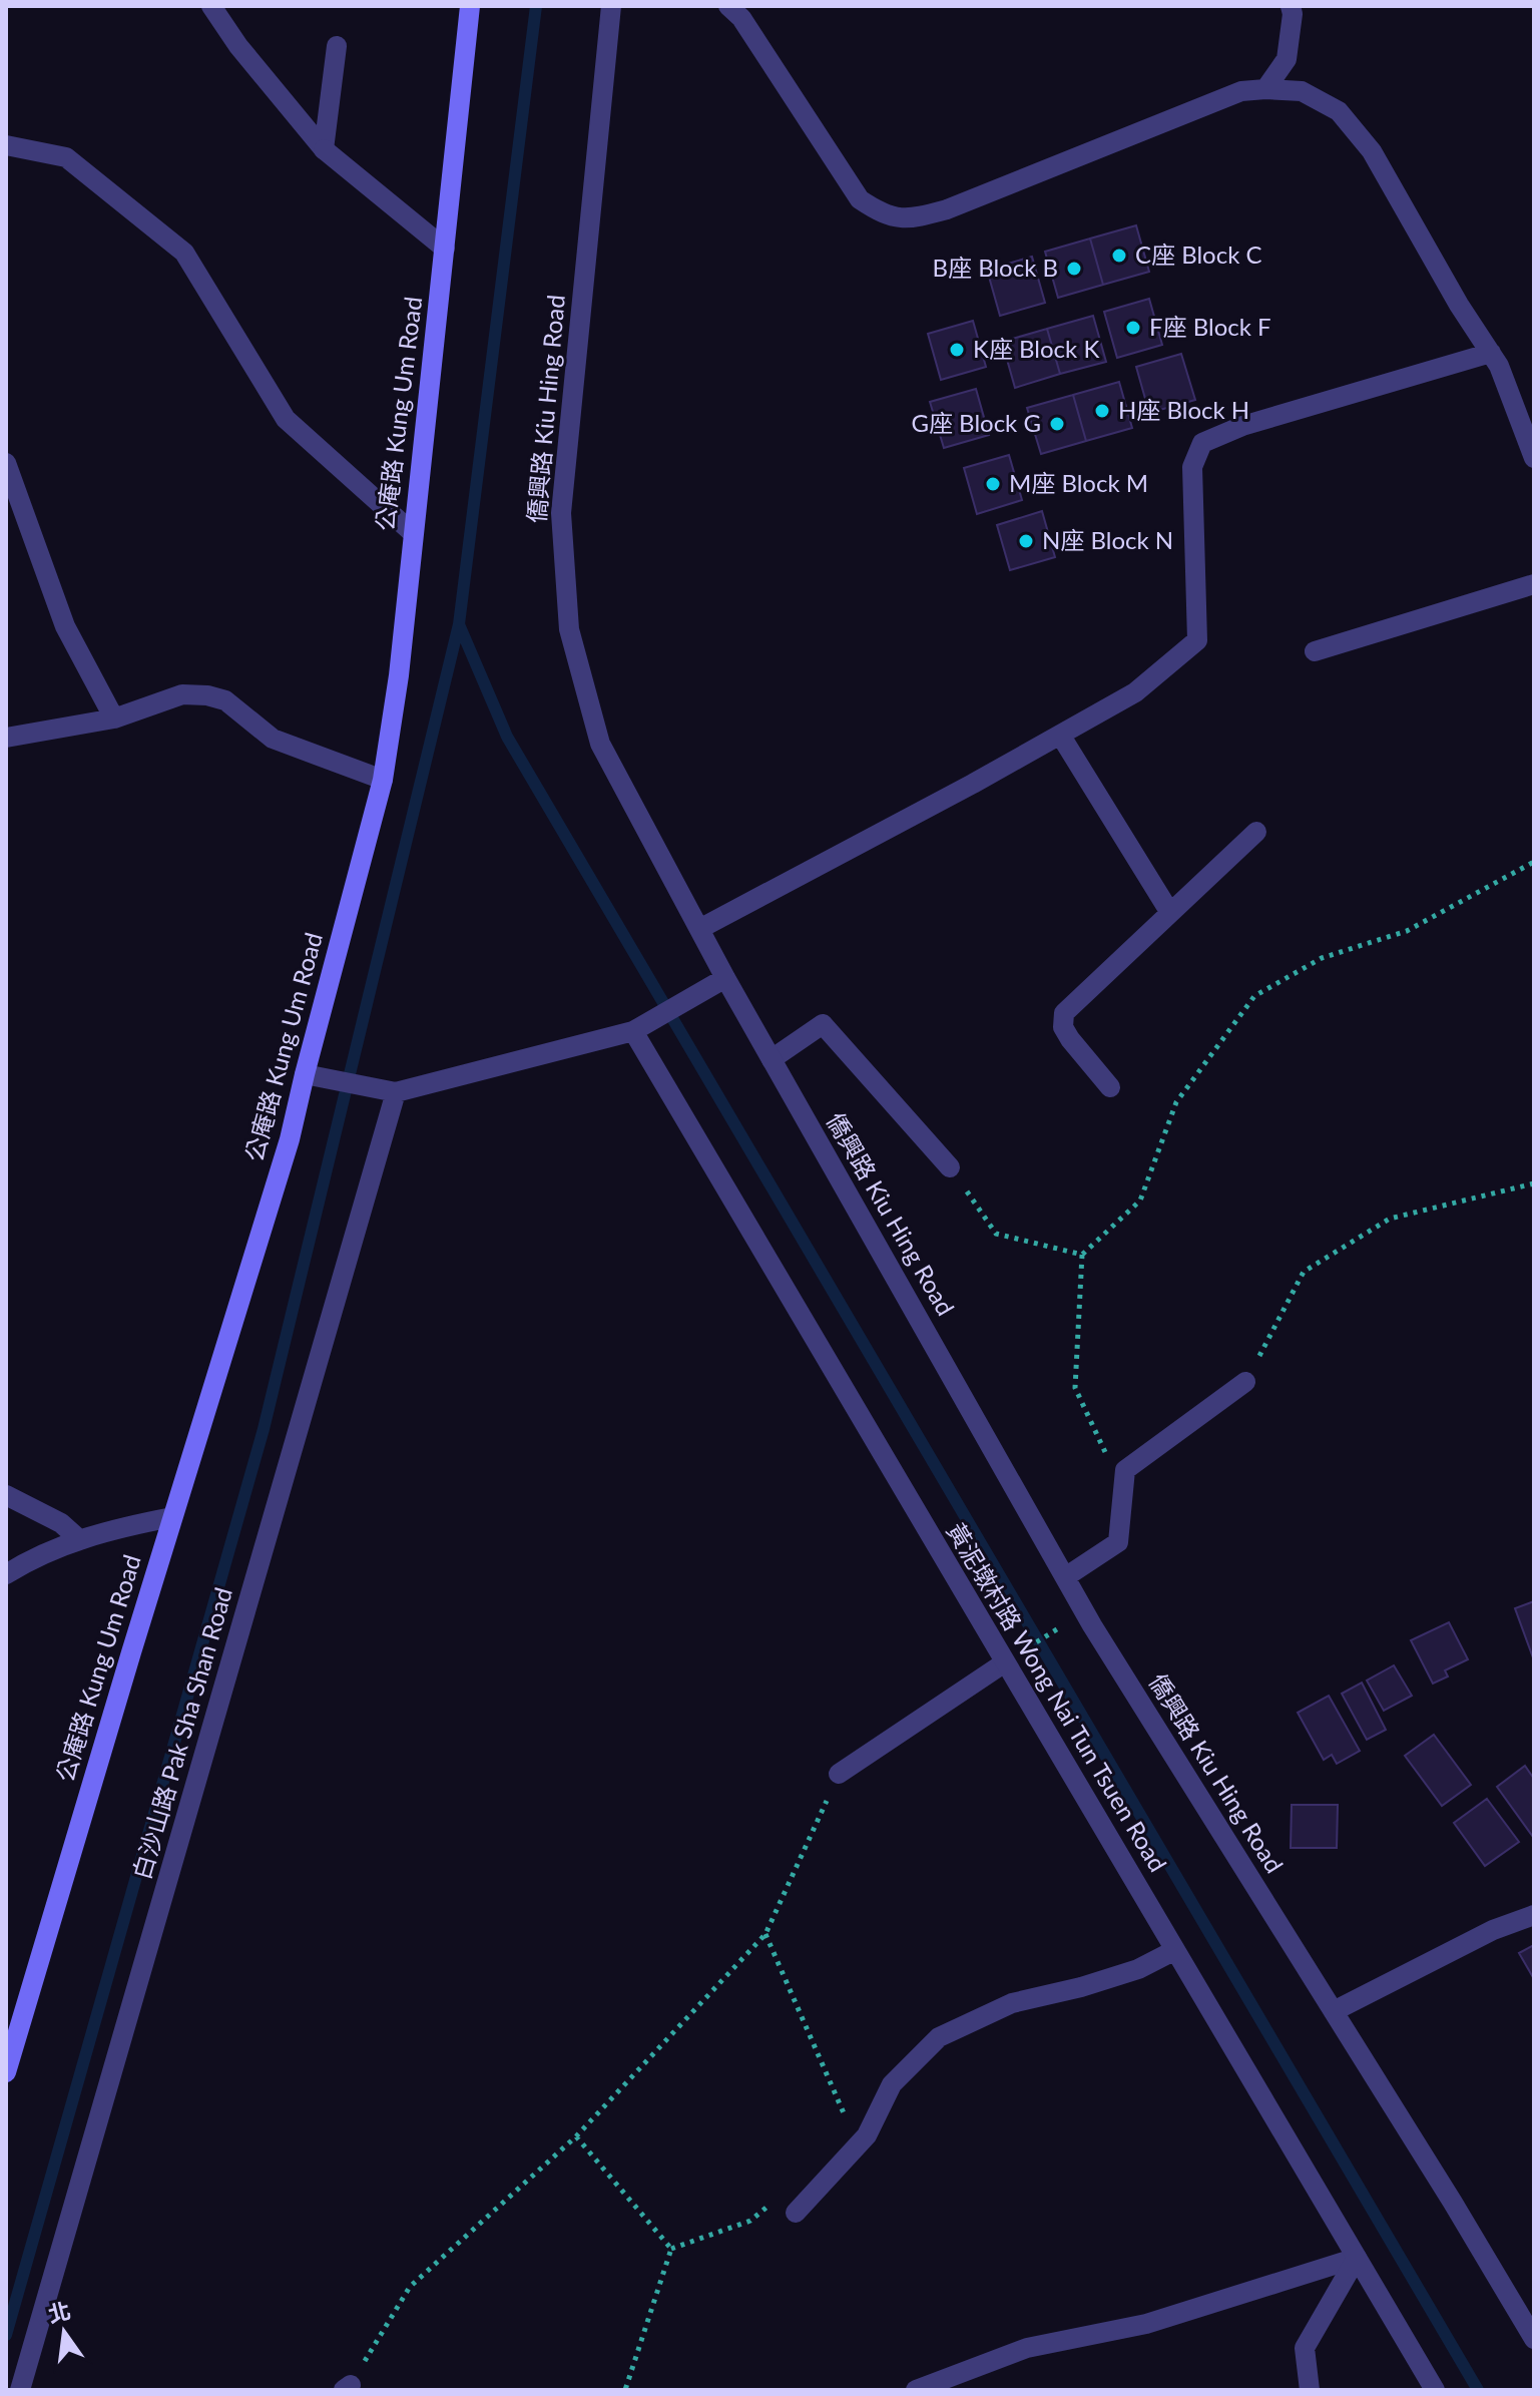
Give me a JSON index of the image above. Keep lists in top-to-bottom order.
{
  "streets": {
    "street": [
      "僑興路 Kiu Hing Road",
      "公庵路 Kung Um Road",
      "黃泥墩村路 Wong Nai Tun Tsuen Road",
      "白沙山路 Pak Sha Shan Road"
    ]
  },
  "places": [
    "C座 Block C",
    "B座 Block B",
    "F座 Block F",
    "K座 Block K",
    "H座 Block H",
    "G座 Block G",
    "M座 Block M",
    "N座 Block N"
  ],
  "north": "top"
}
